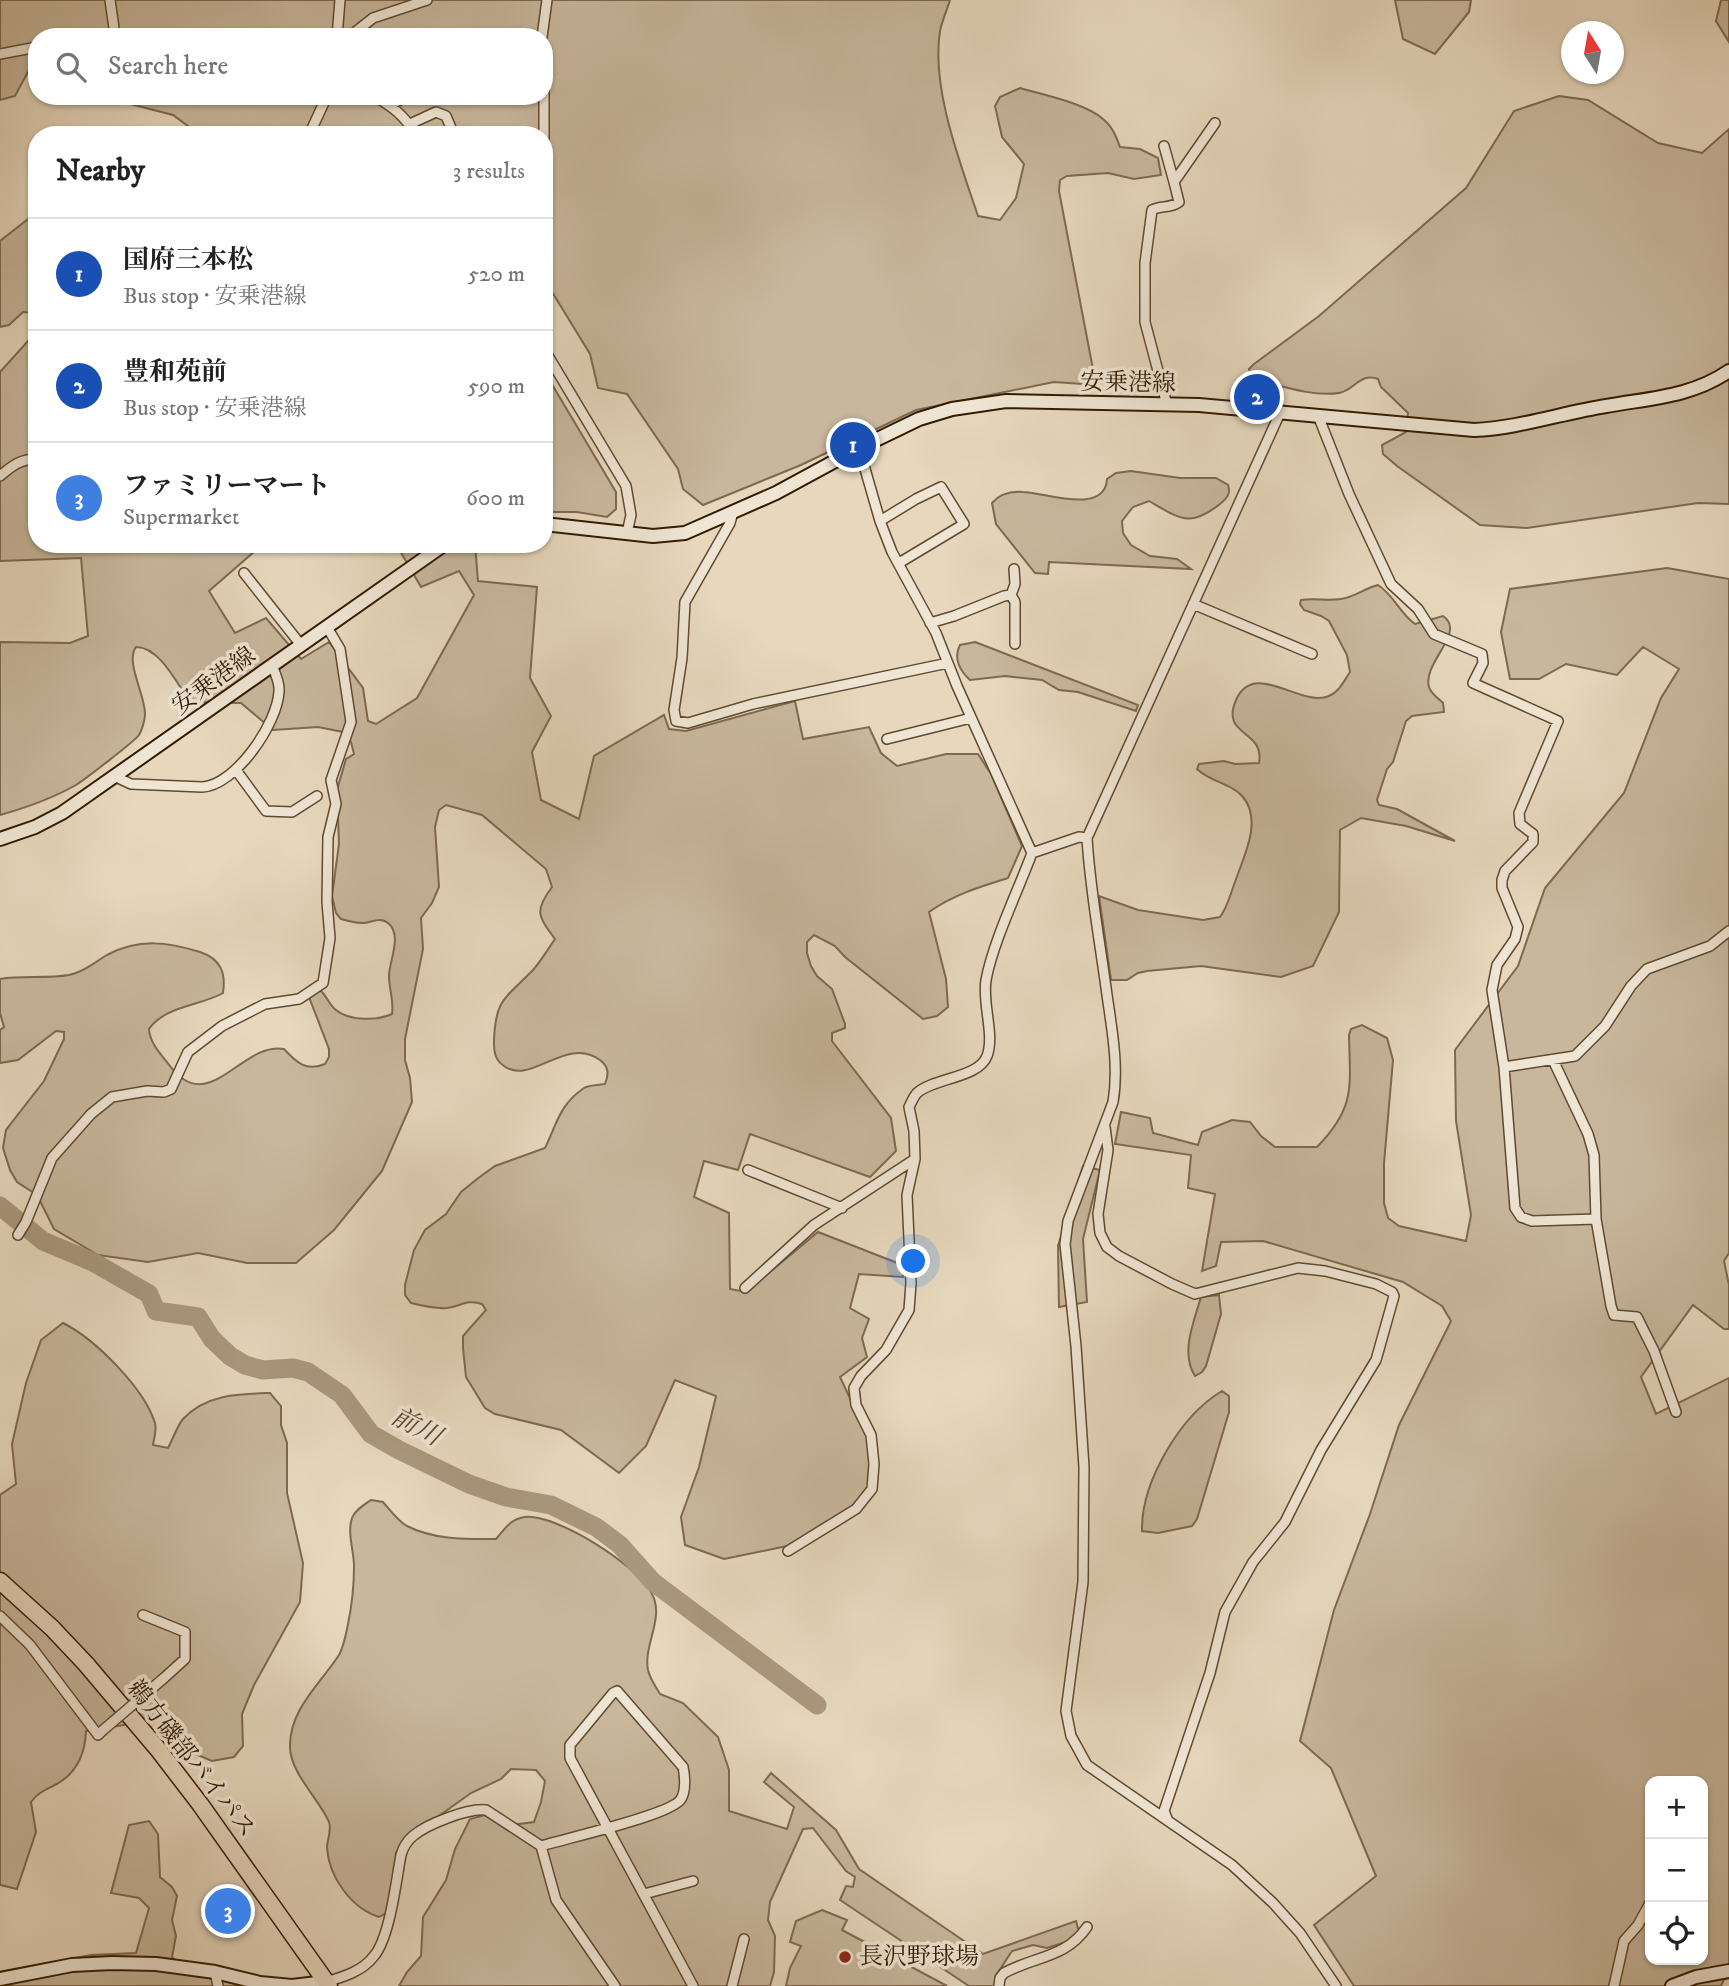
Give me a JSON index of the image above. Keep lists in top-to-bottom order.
{
  "streets": {
    "highway": ["鵜方磯部バイパス"],
    "main road": ["安乗港線"]
  },
  "water": ["前川"],
  "places": ["長沢野球場"],
  "north": "top",
  "page": {
    "search": "Search here",
    "heading": ["Nearby", "3 results"],
    "list": [
      {
        "mark": "1",
        "name": "国府三本松",
        "note": "Bus stop · 安乗港線",
        "value": "520 m"
      },
      {
        "mark": "2",
        "name": "豊和苑前",
        "note": "Bus stop · 安乗港線",
        "value": "590 m"
      },
      {
        "mark": "3",
        "name": "ファミリーマート",
        "note": "Supermarket",
        "value": "600 m"
      }
    ],
    "pins": ["2", "1", "3"],
    "map_buttons": ["+", "−"]
  }
}
